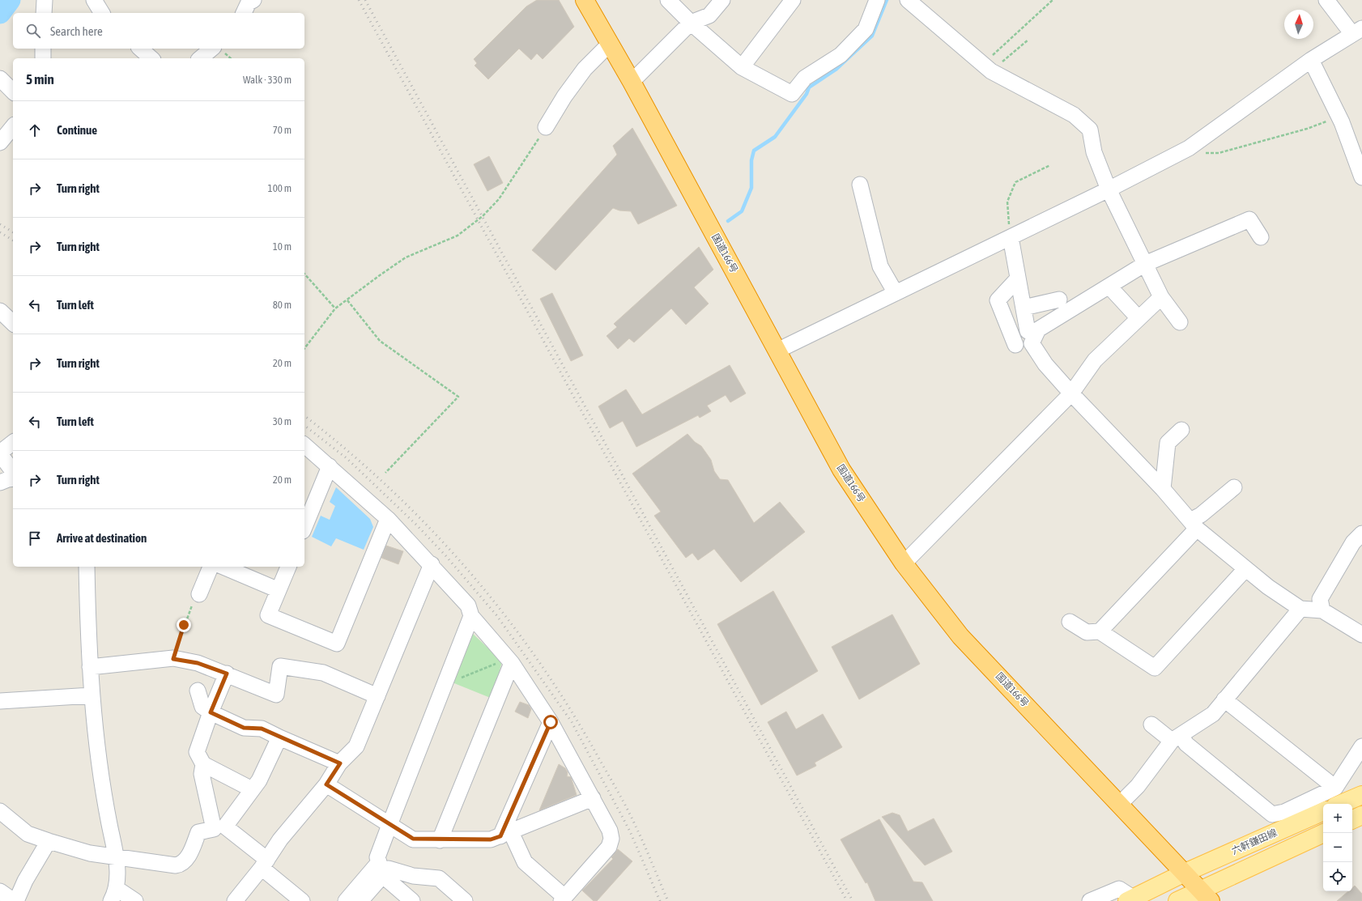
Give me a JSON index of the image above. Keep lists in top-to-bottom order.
{
  "streets": {
    "highway": ["国道166号"],
    "main road": ["六軒鎌田線"]
  },
  "crossings": [
    ["国道166号", "六軒鎌田線"]
  ],
  "north": "top",
  "page": {
    "search": "Search here",
    "heading": ["5 min", "Walk · 330 m"],
    "list": [
      ["Continue", "70 m"],
      ["Turn right", "100 m"],
      ["Turn right", "10 m"],
      ["Turn left", "80 m"],
      ["Turn right", "20 m"],
      ["Turn left", "30 m"],
      ["Turn right", "20 m"],
      "Arrive at destination"
    ],
    "map_buttons": ["+", "−"]
  }
}
